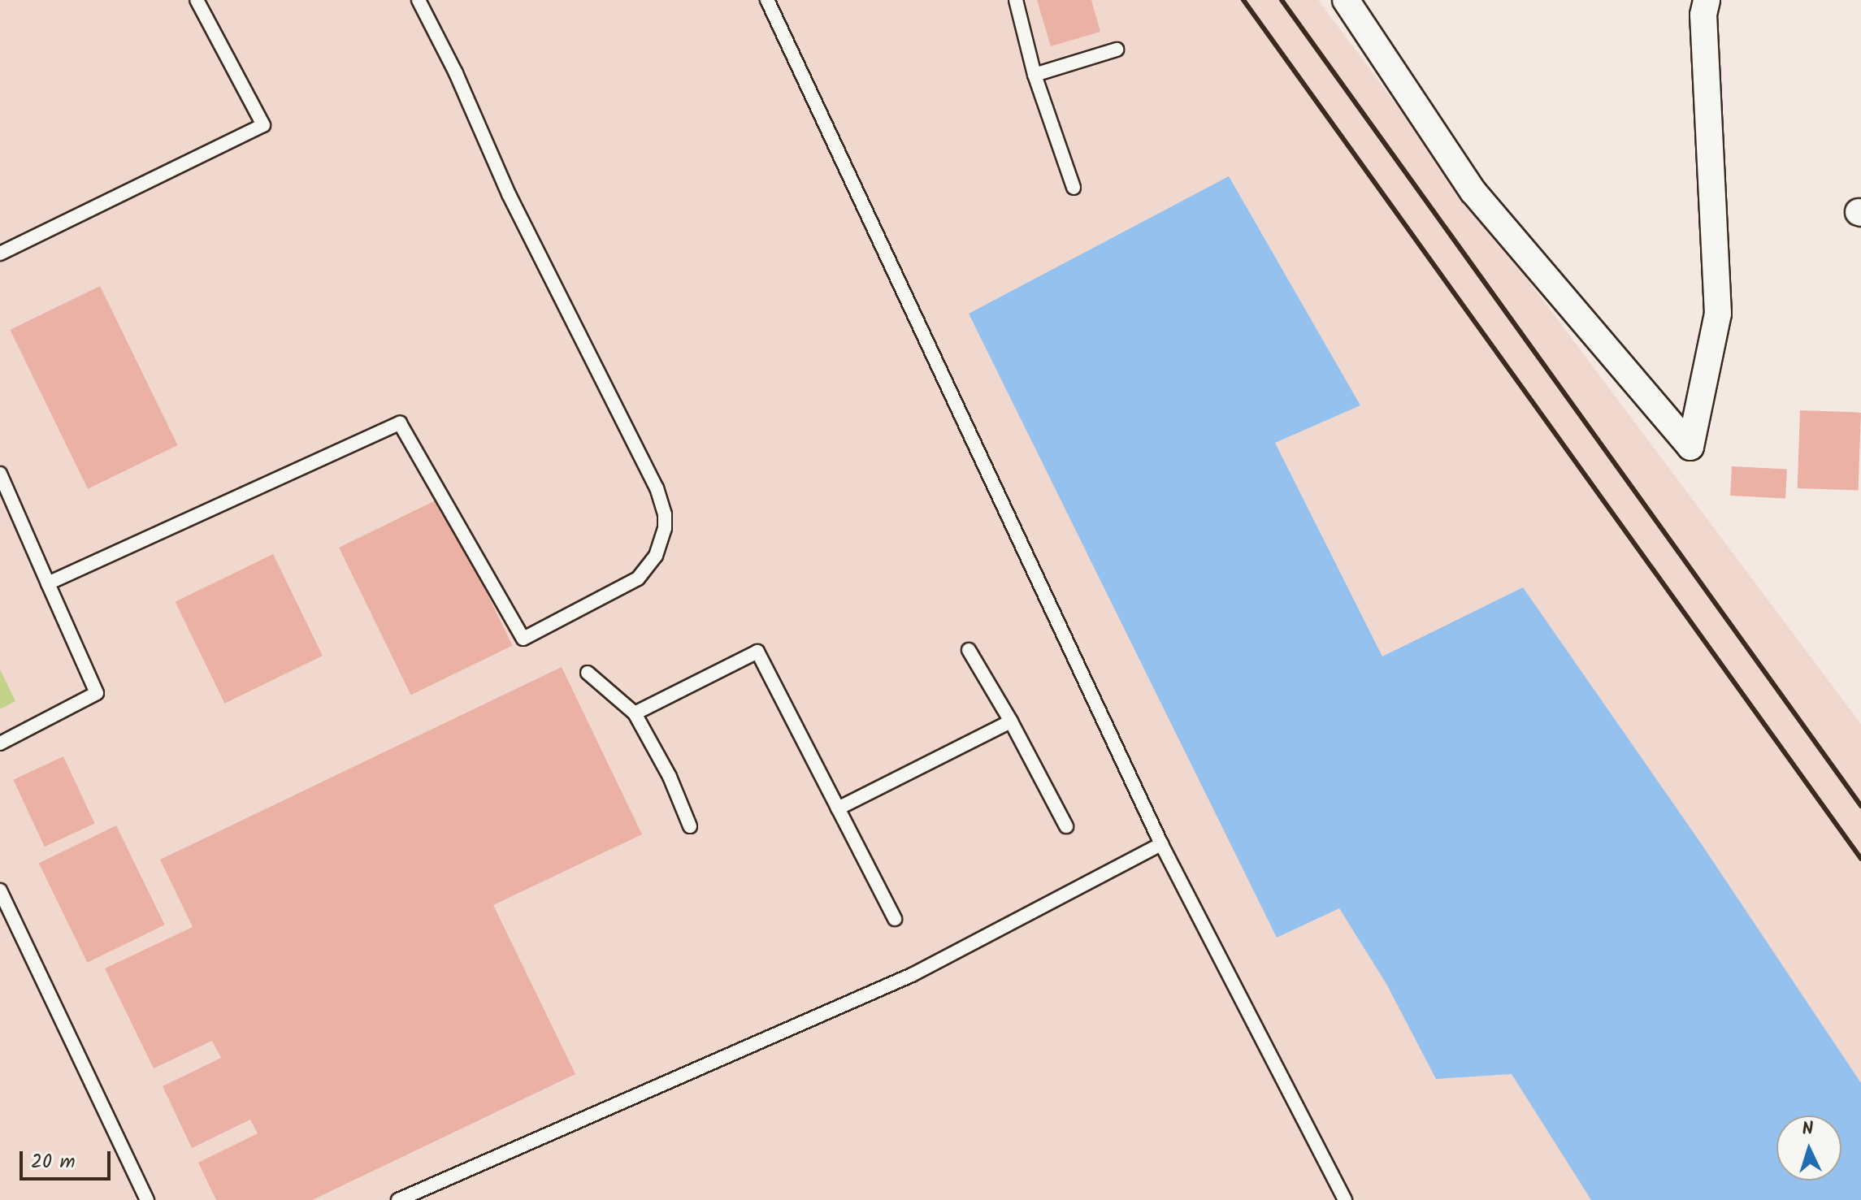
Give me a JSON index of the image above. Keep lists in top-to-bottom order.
{
  "scale_bar": "20 m",
  "north": "top"
}
